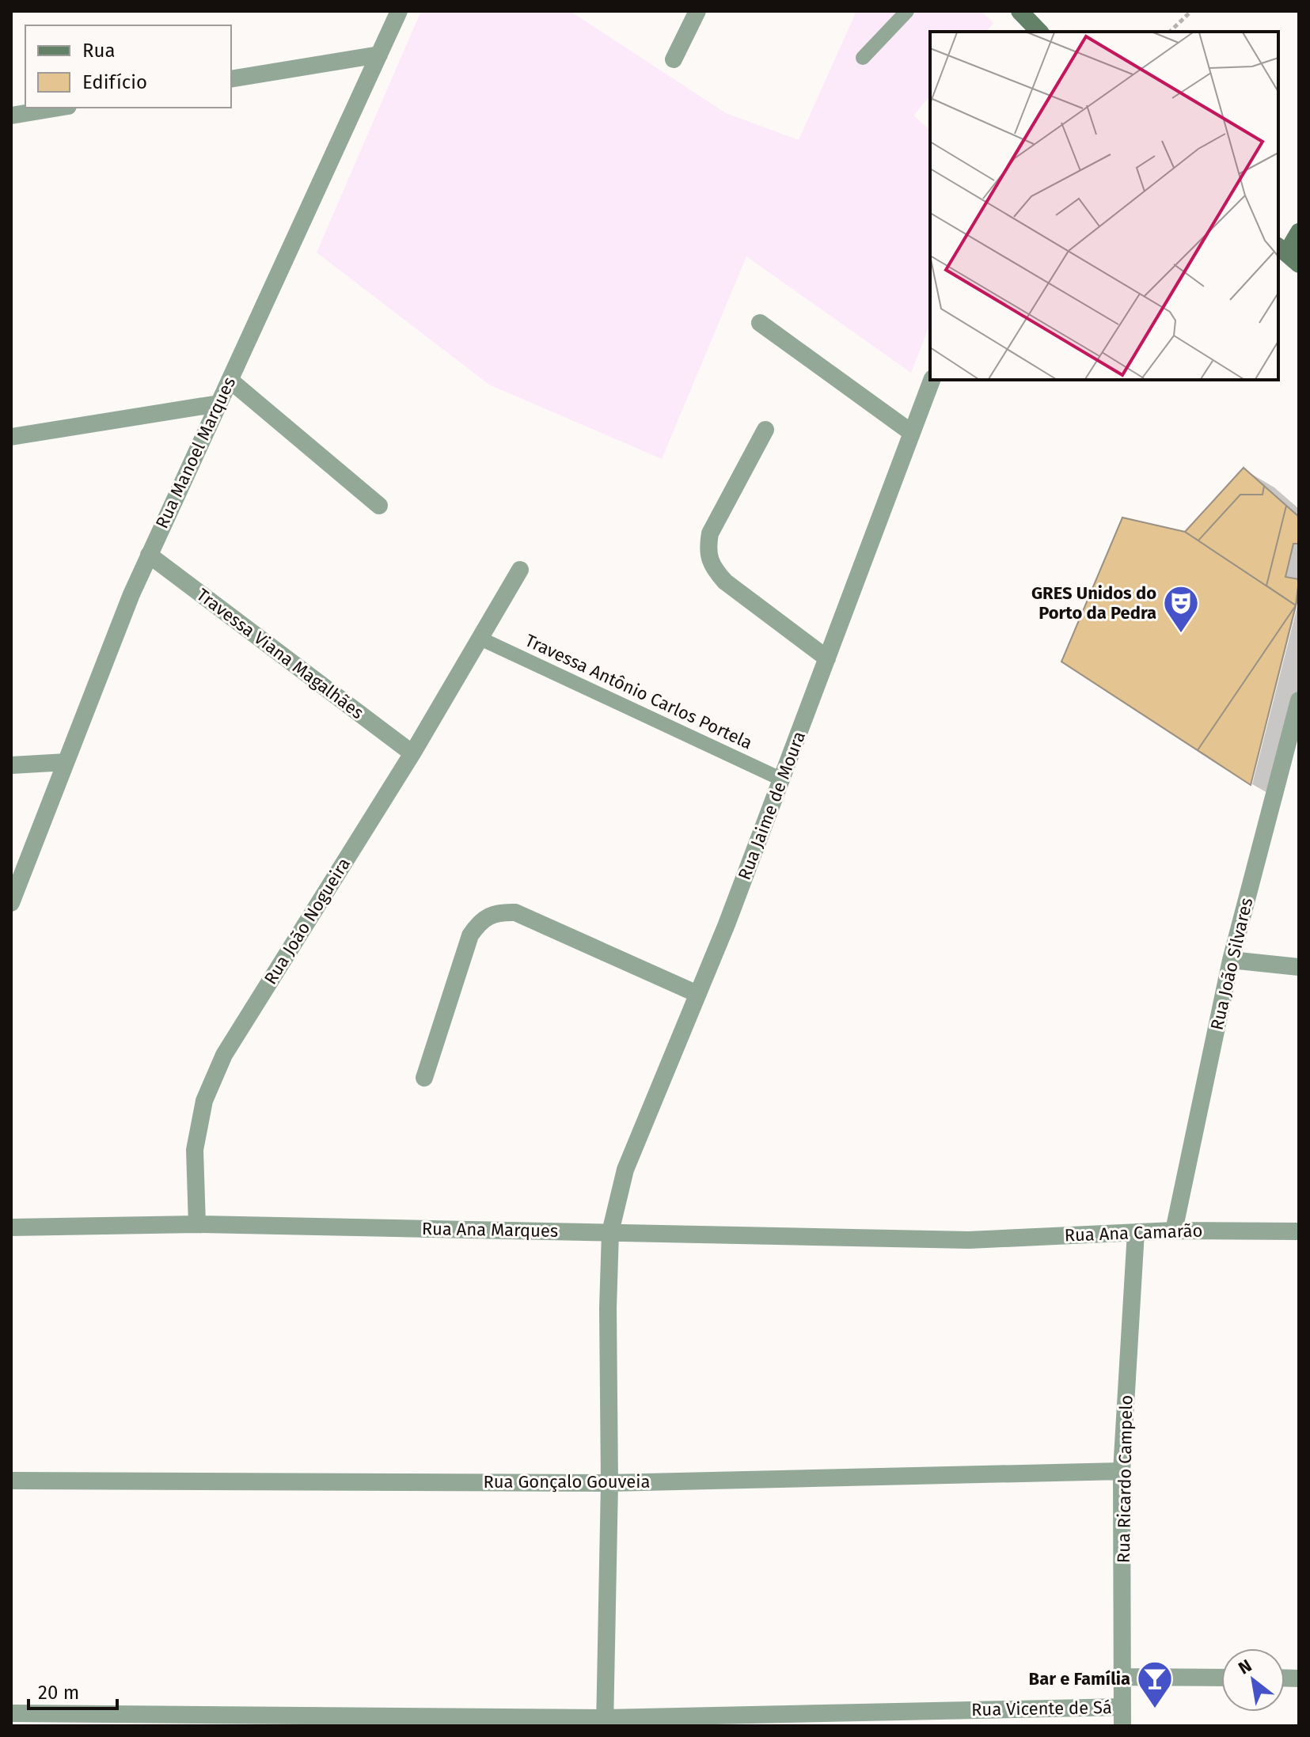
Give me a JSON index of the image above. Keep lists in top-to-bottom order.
{
  "streets": {
    "street": [
      "Rua Manoel Marques",
      "Travessa Viana Magalhães",
      "Rua Jaime de Moura",
      "Rua João Nogueira",
      "Rua João Silvares",
      "Rua Ana Marques",
      "Rua Ana Camarão",
      "Rua Ricardo Campelo",
      "Rua Gonçalo Gouveia",
      "Rua Vicente de Sá"
    ],
    "lane": ["Travessa Antônio Carlos Portela"]
  },
  "crossings": [
    ["Rua Manoel Marques", "Travessa Viana Magalhães"],
    ["Travessa Viana Magalhães", "Rua João Nogueira"],
    ["Travessa Antônio Carlos Portela", "Rua Jaime de Moura"],
    ["Travessa Antônio Carlos Portela", "Rua João Nogueira"],
    ["Rua Jaime de Moura", "Rua Ana Marques"],
    ["Rua Jaime de Moura", "Rua Gonçalo Gouveia"],
    ["Rua Jaime de Moura", "Rua Vicente de Sá"],
    ["Rua João Nogueira", "Rua Ana Marques"],
    ["Rua João Silvares", "Rua Ana Camarão"],
    ["Rua Ana Marques", "Rua Ana Camarão"],
    ["Rua Ana Camarão", "Rua Ricardo Campelo"],
    ["Rua Ricardo Campelo", "Rua Gonçalo Gouveia"],
    ["Rua Ricardo Campelo", "Rua Vicente de Sá"]
  ],
  "places": {
    "theatre": ["GRES Unidos do Porto da Pedra"],
    "bar": ["Bar e Família"]
  },
  "legend": ["Rua", "Edifício"],
  "scale_bar": "20 m",
  "north": "top left"
}
